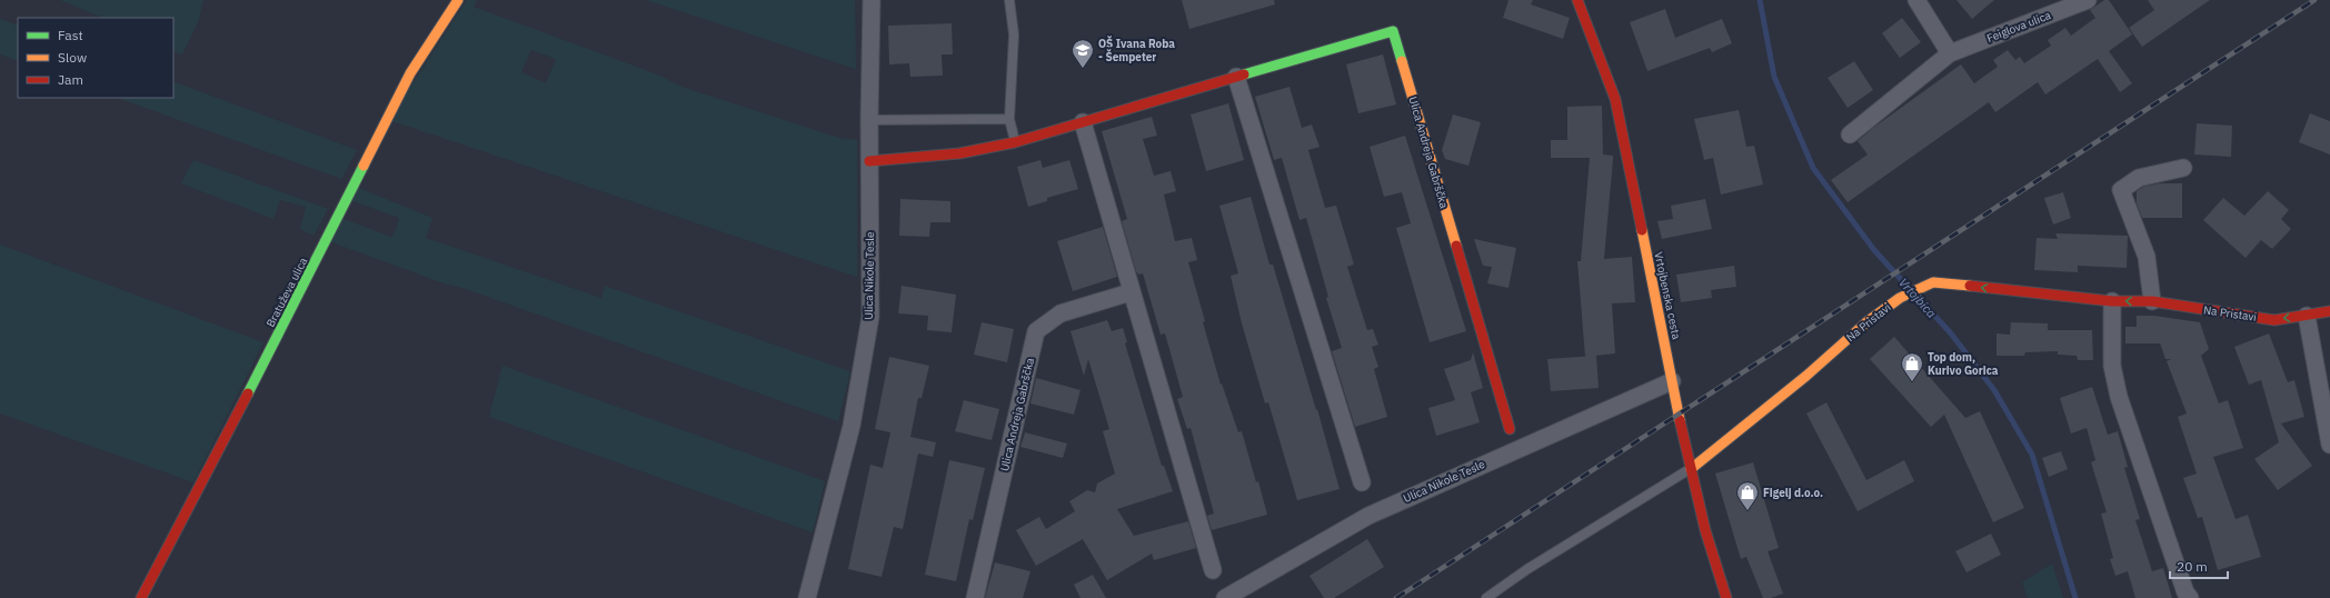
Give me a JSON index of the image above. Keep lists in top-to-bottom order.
{
  "streets": {
    "street": [
      "Feiglova ulica",
      "Ulica Andreja Gabrščka",
      "Ulica Nikole Tesle",
      "Bratuževa ulica",
      "Vrtojbenska cesta",
      "Na Pristavi"
    ]
  },
  "crossings": [
    ["Ulica Andreja Gabrščka", "Ulica Nikole Tesle"],
    ["Ulica Nikole Tesle", "Vrtojbenska cesta"],
    ["Vrtojbenska cesta", "Na Pristavi"]
  ],
  "one_way": ["Na Pristavi"],
  "water": ["Vrtojbica"],
  "places": {
    "school or university": ["OŠ Ivana Roba - Šempeter"],
    "shop": ["Top dom, Kurivo Gorica", "Figelj d.o.o."]
  },
  "legend": ["Fast", "Slow", "Jam"],
  "scale_bar": "20 m"
}
